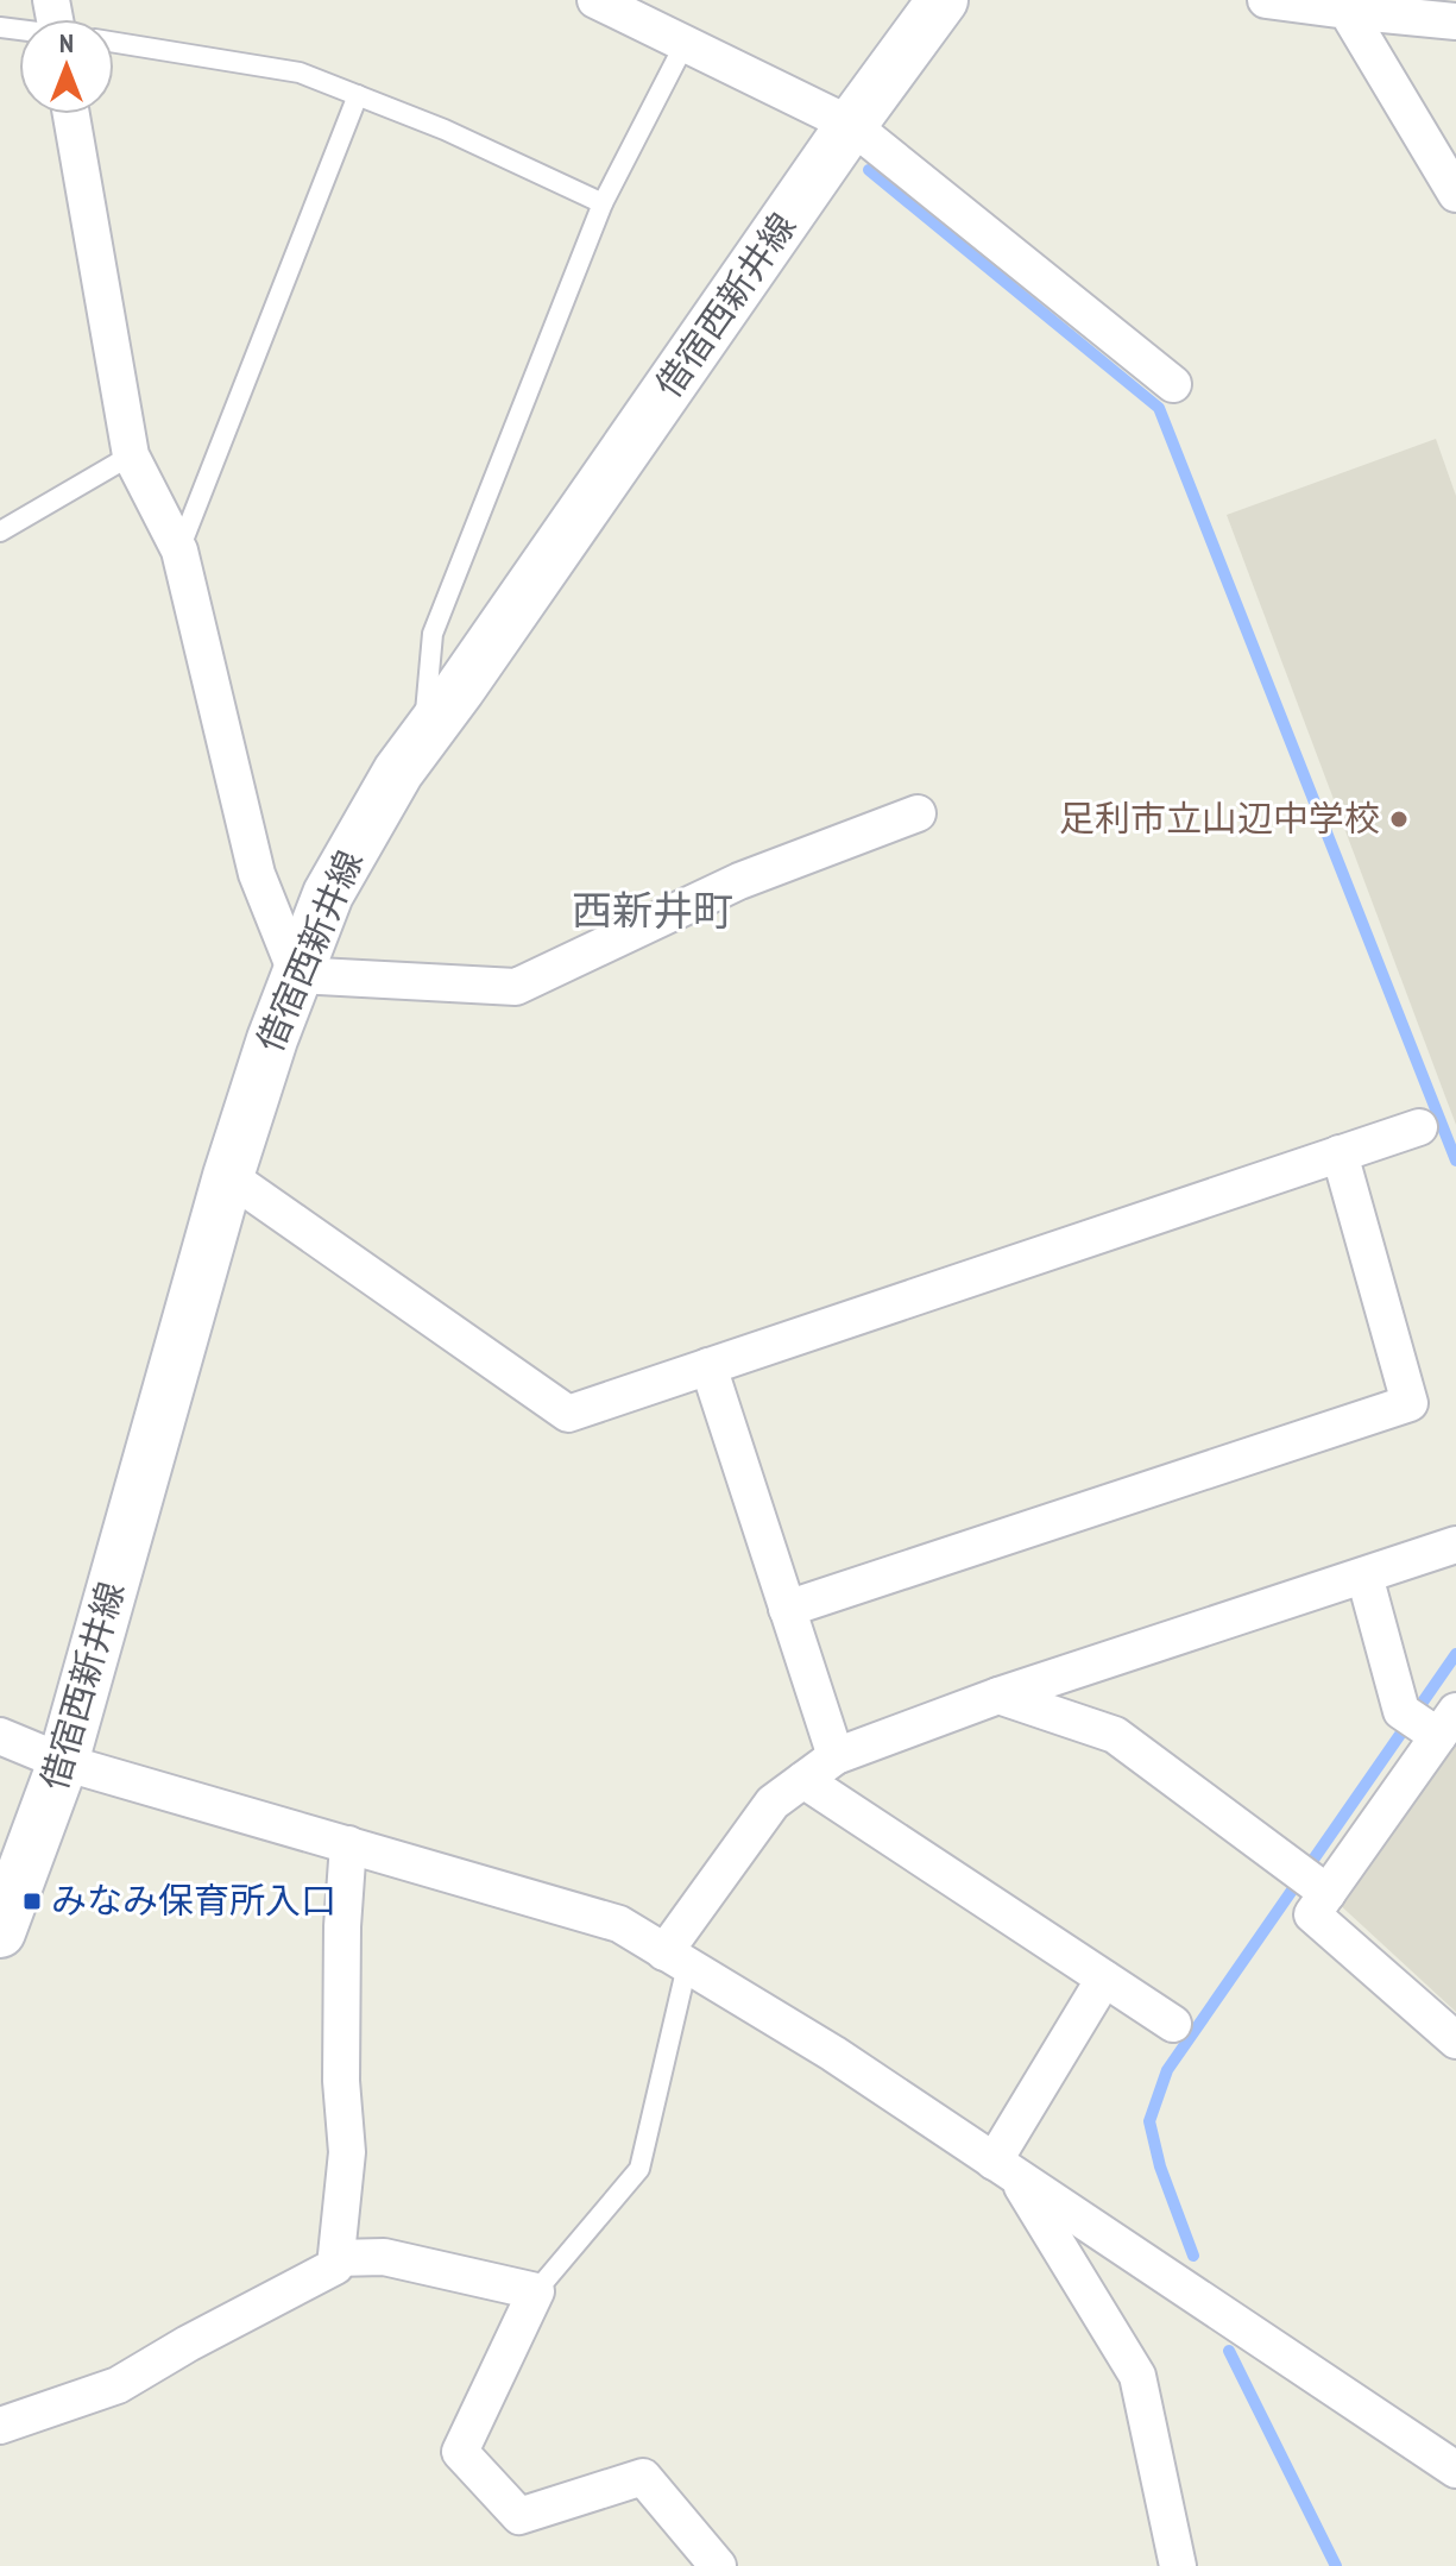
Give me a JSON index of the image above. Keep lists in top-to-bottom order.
{
  "streets": {
    "main road": ["借宿西新井線"]
  },
  "districts": ["西新井町"],
  "places": {
    "other": ["足利市立山辺中学校"],
    "transit": ["みなみ保育所入口"]
  },
  "north": "top"
}
